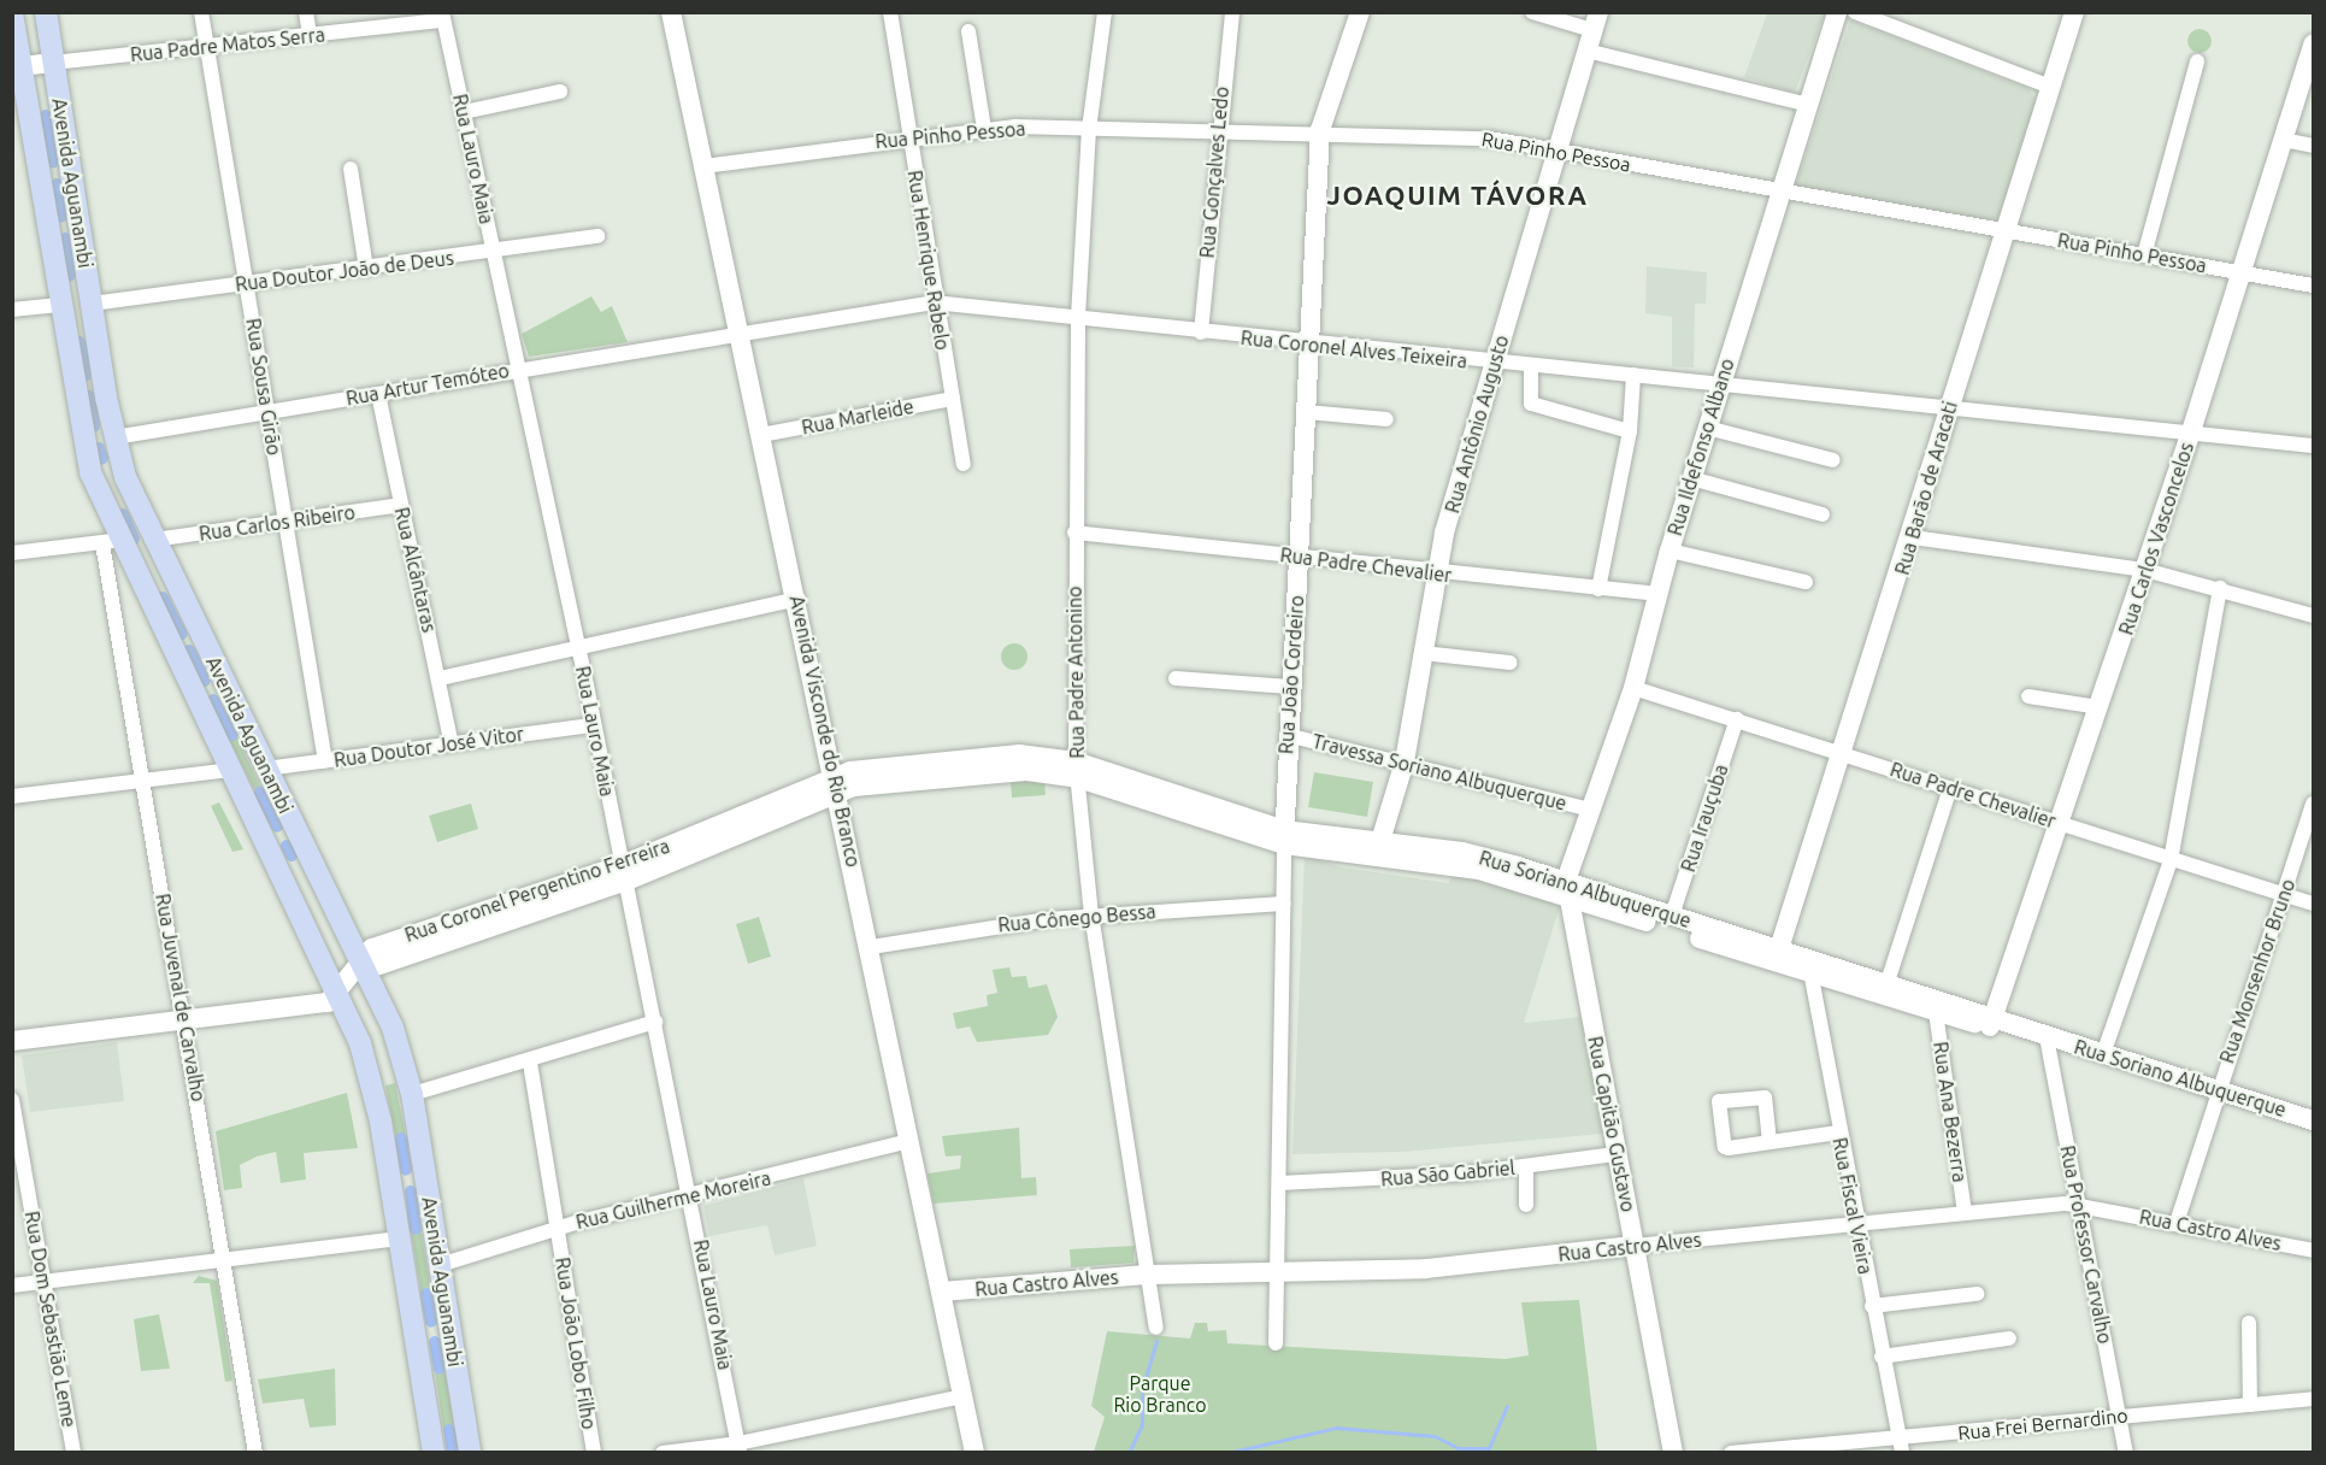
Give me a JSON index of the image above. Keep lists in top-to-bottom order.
{
  "streets": {
    "main road": ["Avenida Aguanambi"],
    "street": [
      "Rua Padre Matos Serra",
      "Rua Pinho Pessoa",
      "Rua Lauro Maia",
      "Rua Gonçalves Ledo",
      "Rua Henrique Rabelo",
      "Rua Doutor João de Deus",
      "Rua Coronel Alves Teixeira",
      "Rua Artur Temóteo",
      "Rua Sousa Girão",
      "Rua Marleide",
      "Rua Antônio Augusto",
      "Rua Ildefonso Albano",
      "Rua Barão de Aracati",
      "Rua Carlos Ribeiro",
      "Rua Carlos Vasconcelos",
      "Rua Padre Chevalier",
      "Rua Alcântaras",
      "Rua Padre Antonino",
      "Rua João Cordeiro",
      "Avenida Visconde do Rio Branco",
      "Rua Doutor José Vitor",
      "Travessa Soriano Albuquerque",
      "Rua Irauçuba",
      "Rua Soriano Albuquerque",
      "Rua Coronel Pergentino Ferreira",
      "Rua Cônego Bessa",
      "Rua Monsenhor Bruno",
      "Rua Juvenal de Carvalho",
      "Rua Ana Bezerra",
      "Rua Capitão Gustavo",
      "Rua São Gabriel",
      "Rua Guilherme Moreira",
      "Rua Fiscal Vieira",
      "Rua Castro Alves",
      "Rua Professor Carvalho",
      "Rua Dom Sebastião Leme",
      "Rua João Lobo Filho",
      "Rua Frei Bernardino"
    ]
  },
  "crossings": [
    ["Rua Padre Matos Serra", "Rua Lauro Maia"],
    ["Rua Padre Matos Serra", "Avenida Aguanambi"],
    ["Rua Padre Matos Serra", "Rua Sousa Girão"],
    ["Rua Pinho Pessoa", "Rua Gonçalves Ledo"],
    ["Rua Pinho Pessoa", "Rua Henrique Rabelo"],
    ["Rua Pinho Pessoa", "Rua Antônio Augusto"],
    ["Rua Pinho Pessoa", "Rua Ildefonso Albano"],
    ["Rua Pinho Pessoa", "Rua Barão de Aracati"],
    ["Rua Pinho Pessoa", "Rua Carlos Vasconcelos"],
    ["Rua Pinho Pessoa", "Rua Padre Antonino"],
    ["Rua Pinho Pessoa", "Rua João Cordeiro"],
    ["Rua Pinho Pessoa", "Avenida Visconde do Rio Branco"],
    ["Rua Lauro Maia", "Rua Doutor João de Deus"],
    ["Rua Lauro Maia", "Rua Artur Temóteo"],
    ["Rua Lauro Maia", "Rua Doutor José Vitor"],
    ["Rua Lauro Maia", "Rua Coronel Pergentino Ferreira"],
    ["Rua Lauro Maia", "Rua Guilherme Moreira"],
    ["Rua Gonçalves Ledo", "Rua Coronel Alves Teixeira"],
    ["Avenida Aguanambi", "Rua Doutor João de Deus"],
    ["Avenida Aguanambi", "Rua Artur Temóteo"],
    ["Avenida Aguanambi", "Rua Carlos Ribeiro"],
    ["Avenida Aguanambi", "Rua Doutor José Vitor"],
    ["Avenida Aguanambi", "Rua Coronel Pergentino Ferreira"],
    ["Avenida Aguanambi", "Rua Juvenal de Carvalho"],
    ["Avenida Aguanambi", "Rua Guilherme Moreira"],
    ["Rua Henrique Rabelo", "Rua Coronel Alves Teixeira"],
    ["Rua Henrique Rabelo", "Rua Marleide"],
    ["Rua Doutor João de Deus", "Rua Sousa Girão"],
    ["Rua Coronel Alves Teixeira", "Rua Artur Temóteo"],
    ["Rua Coronel Alves Teixeira", "Rua Antônio Augusto"],
    ["Rua Coronel Alves Teixeira", "Rua Ildefonso Albano"],
    ["Rua Coronel Alves Teixeira", "Rua Barão de Aracati"],
    ["Rua Coronel Alves Teixeira", "Rua Carlos Vasconcelos"],
    ["Rua Coronel Alves Teixeira", "Rua Padre Antonino"],
    ["Rua Coronel Alves Teixeira", "Rua João Cordeiro"],
    ["Rua Coronel Alves Teixeira", "Avenida Visconde do Rio Branco"],
    ["Rua Artur Temóteo", "Rua Sousa Girão"],
    ["Rua Artur Temóteo", "Rua Alcântaras"],
    ["Rua Artur Temóteo", "Avenida Visconde do Rio Branco"],
    ["Rua Sousa Girão", "Rua Carlos Ribeiro"],
    ["Rua Sousa Girão", "Rua Doutor José Vitor"],
    ["Rua Marleide", "Avenida Visconde do Rio Branco"],
    ["Rua Antônio Augusto", "Rua Padre Chevalier"],
    ["Rua Antônio Augusto", "Travessa Soriano Albuquerque"],
    ["Rua Antônio Augusto", "Rua Soriano Albuquerque"],
    ["Rua Ildefonso Albano", "Rua Padre Chevalier"],
    ["Rua Ildefonso Albano", "Travessa Soriano Albuquerque"],
    ["Rua Ildefonso Albano", "Rua Soriano Albuquerque"],
    ["Rua Ildefonso Albano", "Rua Capitão Gustavo"],
    ["Rua Barão de Aracati", "Rua Padre Chevalier"],
    ["Rua Barão de Aracati", "Rua Soriano Albuquerque"],
    ["Rua Carlos Ribeiro", "Rua Alcântaras"],
    ["Rua Carlos Vasconcelos", "Rua Padre Chevalier"],
    ["Rua Carlos Vasconcelos", "Rua Soriano Albuquerque"],
    ["Rua Padre Chevalier", "Rua Padre Antonino"],
    ["Rua Padre Chevalier", "Rua João Cordeiro"],
    ["Rua Padre Chevalier", "Rua Irauçuba"],
    ["Rua Padre Chevalier", "Rua Monsenhor Bruno"],
    ["Rua Alcântaras", "Rua Doutor José Vitor"],
    ["Rua Padre Antonino", "Rua Soriano Albuquerque"],
    ["Rua Padre Antonino", "Rua Coronel Pergentino Ferreira"],
    ["Rua Padre Antonino", "Rua Cônego Bessa"],
    ["Rua Padre Antonino", "Rua Castro Alves"],
    ["Rua João Cordeiro", "Travessa Soriano Albuquerque"],
    ["Rua João Cordeiro", "Rua Soriano Albuquerque"],
    ["Rua João Cordeiro", "Rua Cônego Bessa"],
    ["Rua João Cordeiro", "Rua São Gabriel"],
    ["Rua João Cordeiro", "Rua Castro Alves"],
    ["Avenida Visconde do Rio Branco", "Rua Coronel Pergentino Ferreira"],
    ["Avenida Visconde do Rio Branco", "Rua Cônego Bessa"],
    ["Avenida Visconde do Rio Branco", "Rua Guilherme Moreira"],
    ["Avenida Visconde do Rio Branco", "Rua Castro Alves"],
    ["Rua Irauçuba", "Rua Soriano Albuquerque"],
    ["Rua Soriano Albuquerque", "Rua Coronel Pergentino Ferreira"],
    ["Rua Soriano Albuquerque", "Rua Monsenhor Bruno"],
    ["Rua Soriano Albuquerque", "Rua Ana Bezerra"],
    ["Rua Soriano Albuquerque", "Rua Capitão Gustavo"],
    ["Rua Soriano Albuquerque", "Rua Fiscal Vieira"],
    ["Rua Soriano Albuquerque", "Rua Professor Carvalho"],
    ["Rua Coronel Pergentino Ferreira", "Rua Juvenal de Carvalho"],
    ["Rua Monsenhor Bruno", "Rua Castro Alves"],
    ["Rua Ana Bezerra", "Rua Castro Alves"],
    ["Rua Capitão Gustavo", "Rua São Gabriel"],
    ["Rua Capitão Gustavo", "Rua Castro Alves"],
    ["Rua Guilherme Moreira", "Rua João Lobo Filho"],
    ["Rua Fiscal Vieira", "Rua Castro Alves"],
    ["Rua Fiscal Vieira", "Rua Frei Bernardino"],
    ["Rua Castro Alves", "Rua Professor Carvalho"],
    ["Rua Professor Carvalho", "Rua Frei Bernardino"]
  ],
  "districts": ["JOAQUIM TÁVORA"],
  "parks": ["Parque Rio Branco"]
}
